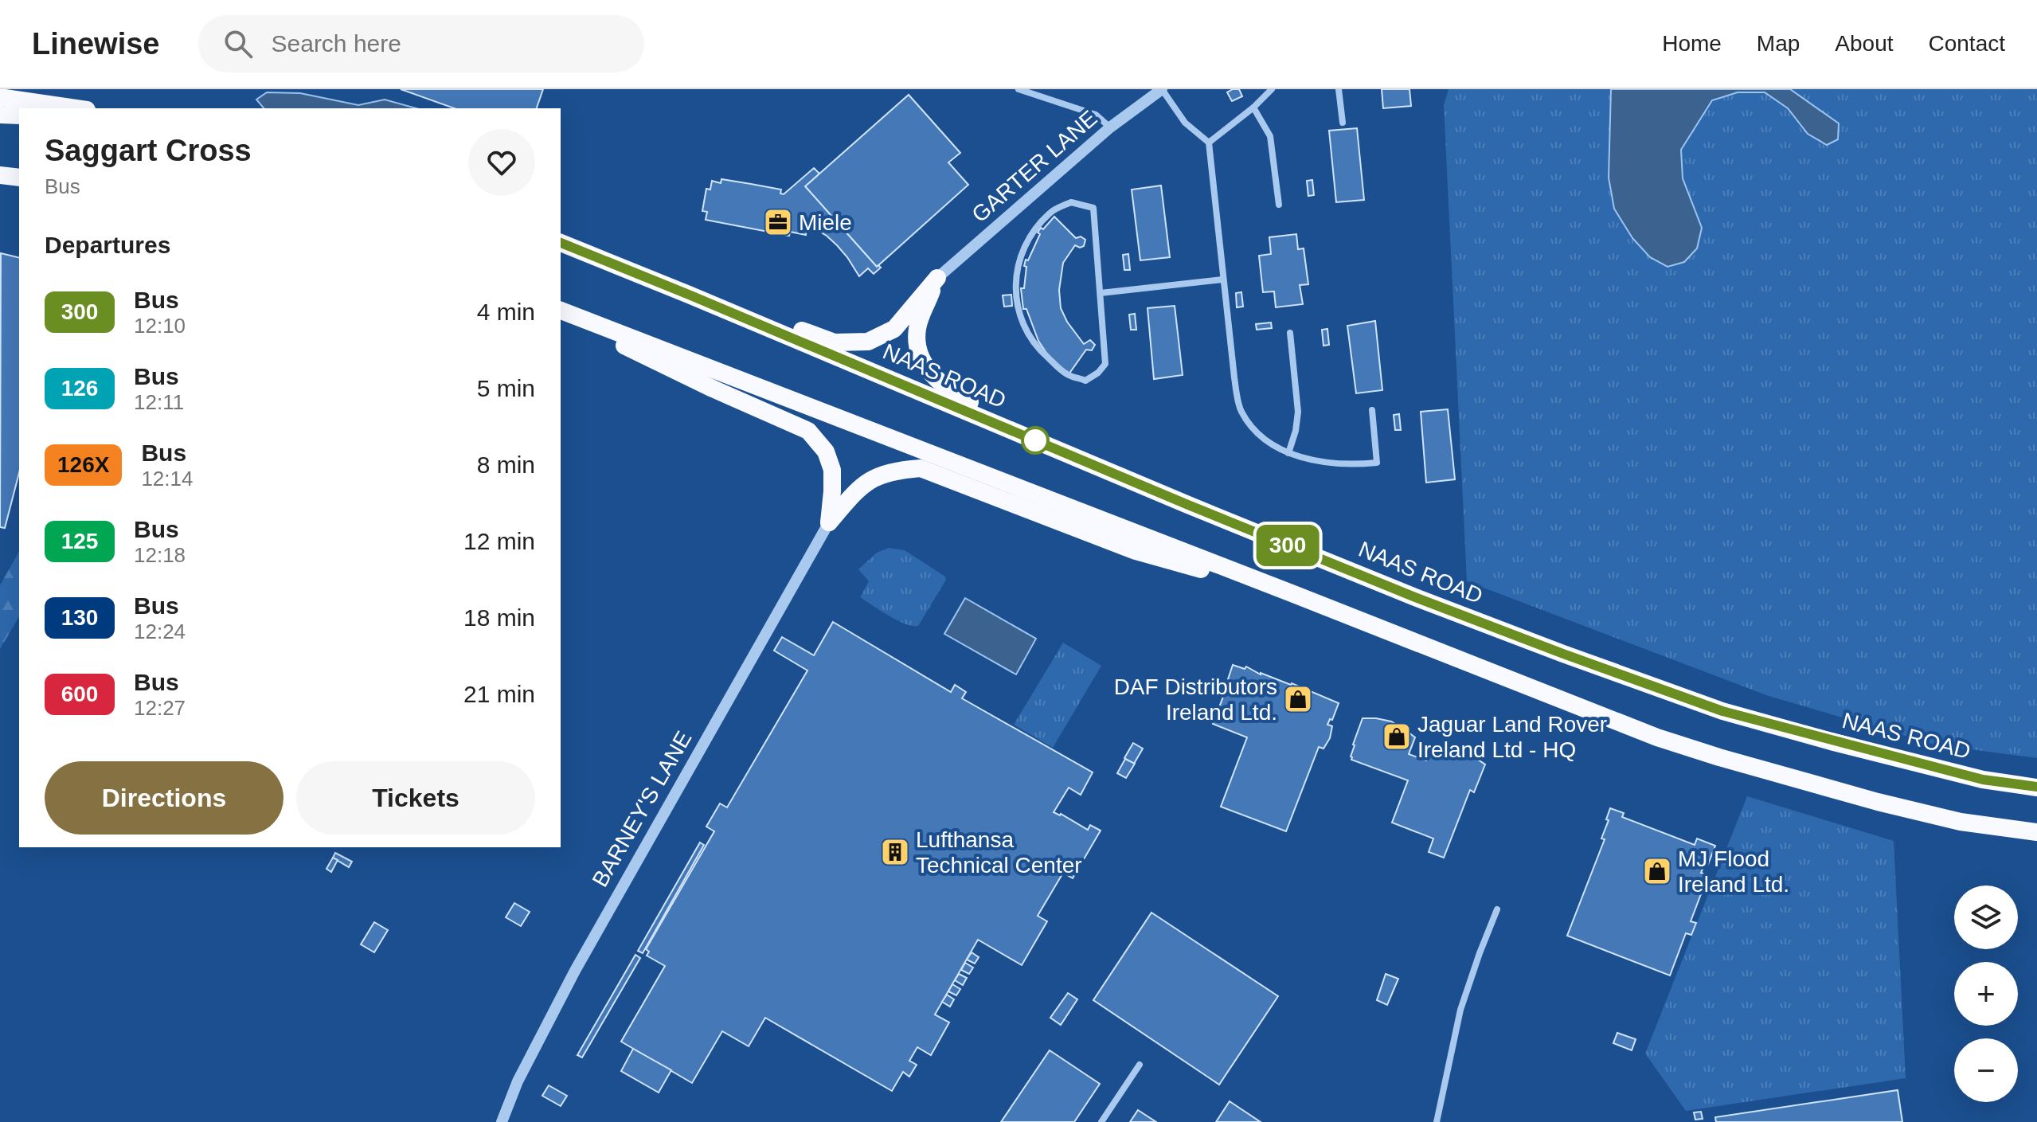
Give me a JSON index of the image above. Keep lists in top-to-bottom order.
{
  "streets": {
    "highway": ["NAAS ROAD"],
    "street": ["GARTER LANE", "BARNEY'S LANE"]
  },
  "places": {
    "office": ["Miele"],
    "shop": ["DAF Distributors Ireland Ltd.", "Jaguar Land Rover Ireland Ltd - HQ", "MJ Flood Ireland Ltd."],
    "building": ["Lufthansa Technical Center"]
  },
  "lines": ["bus line 300"],
  "page": {
    "header": "Linewise",
    "search": "Search here",
    "nav": [
      "Home",
      "Map",
      "About",
      "Contact"
    ],
    "on_map": "300",
    "heading": [
      ["Saggart Cross", "Bus"],
      "Departures"
    ],
    "list": [
      {
        "mark": "300",
        "name": "Bus",
        "note": "12:10",
        "value": "4 min"
      },
      {
        "mark": "126",
        "name": "Bus",
        "note": "12:11",
        "value": "5 min"
      },
      {
        "mark": "126X",
        "name": "Bus",
        "note": "12:14",
        "value": "8 min"
      },
      {
        "mark": "125",
        "name": "Bus",
        "note": "12:18",
        "value": "12 min"
      },
      {
        "mark": "130",
        "name": "Bus",
        "note": "12:24",
        "value": "18 min"
      },
      {
        "mark": "600",
        "name": "Bus",
        "note": "12:27",
        "value": "21 min"
      }
    ],
    "buttons": ["Directions", "Tickets"],
    "map_buttons": ["+", "−"]
  }
}
